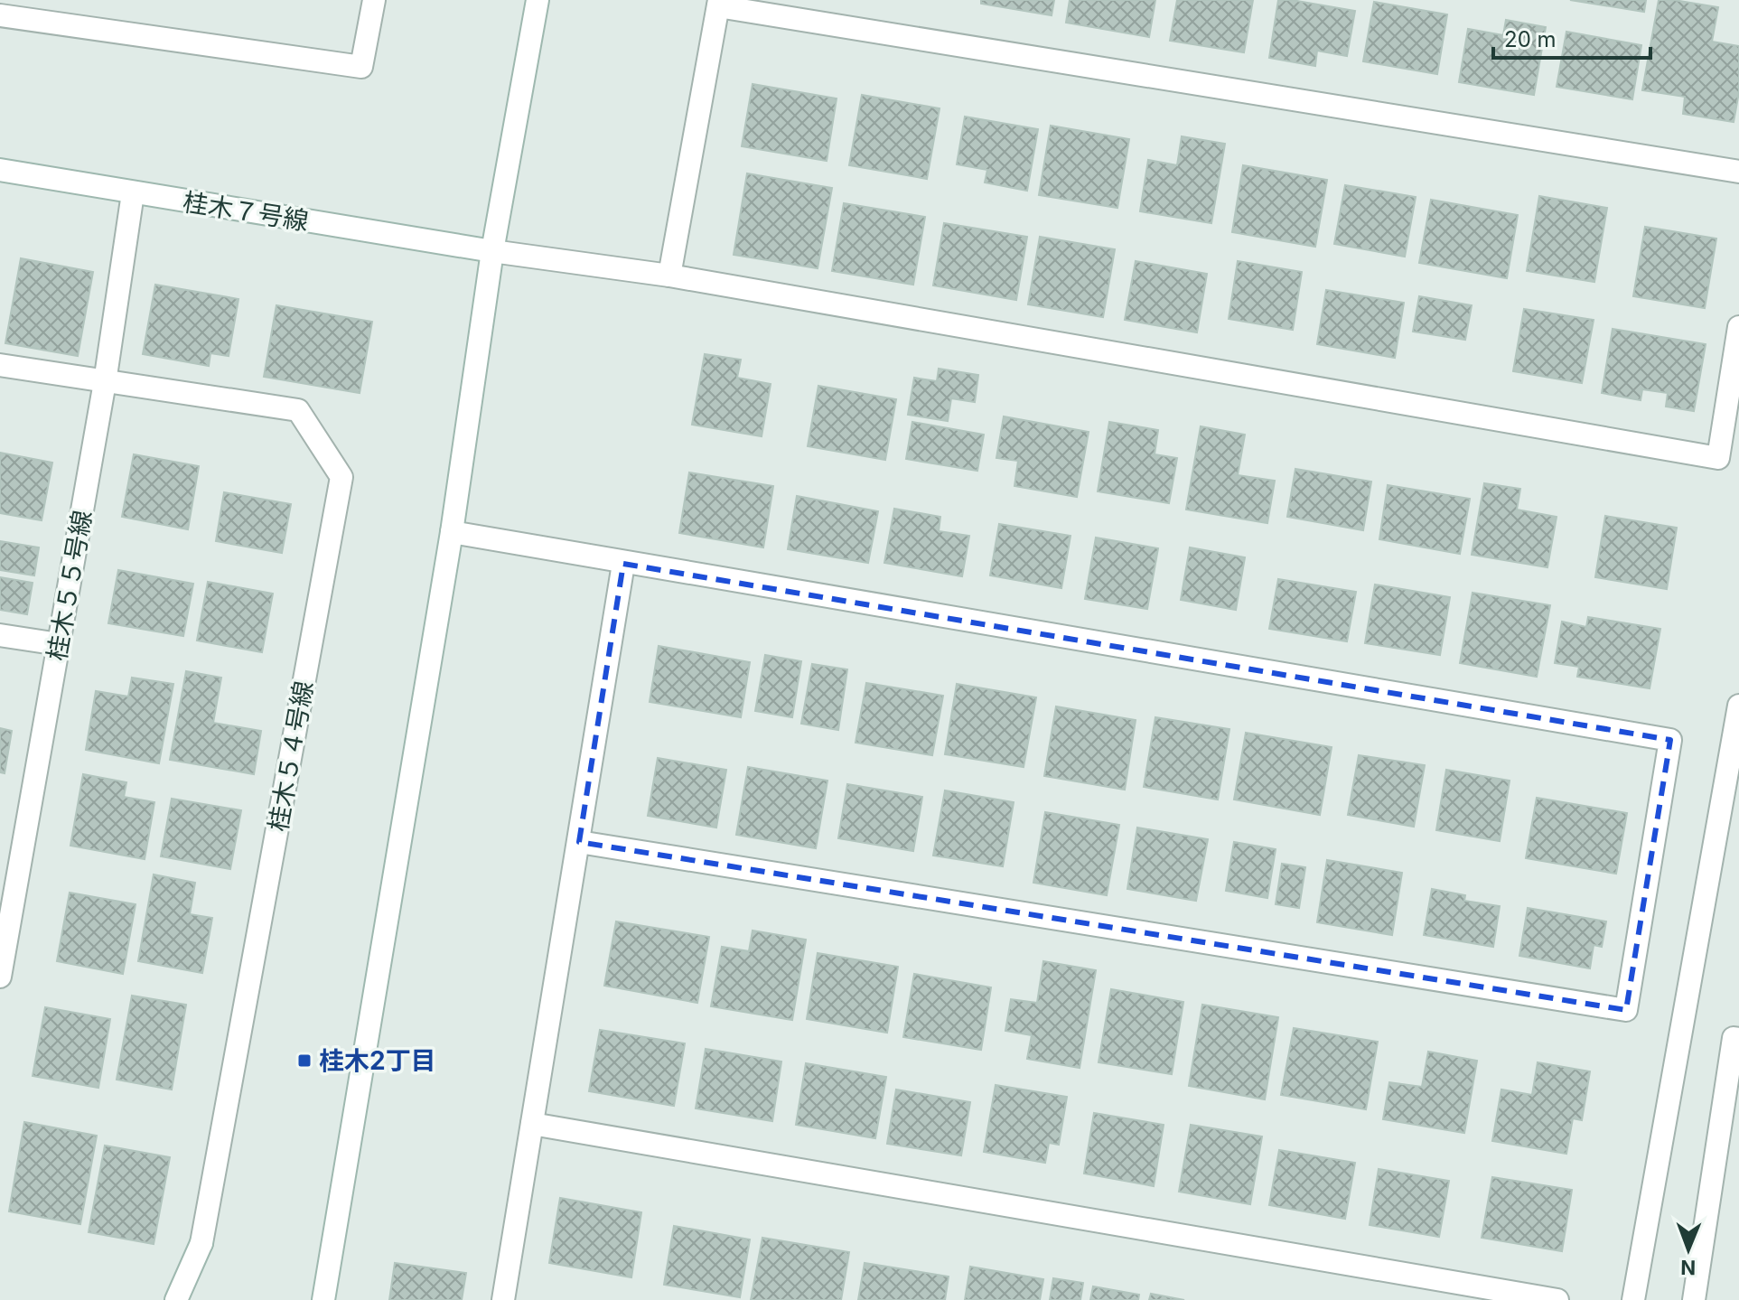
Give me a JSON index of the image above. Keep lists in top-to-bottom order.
{
  "streets": {
    "street": ["桂木７号線", "桂木５５号線", "桂木５４号線"]
  },
  "crossings": [
    ["桂木７号線", "桂木５５号線"],
    ["桂木５５号線", "桂木５４号線"]
  ],
  "places": {
    "transit": ["桂木2丁目"]
  },
  "scale_bar": "20 m",
  "north": "bottom"
}
